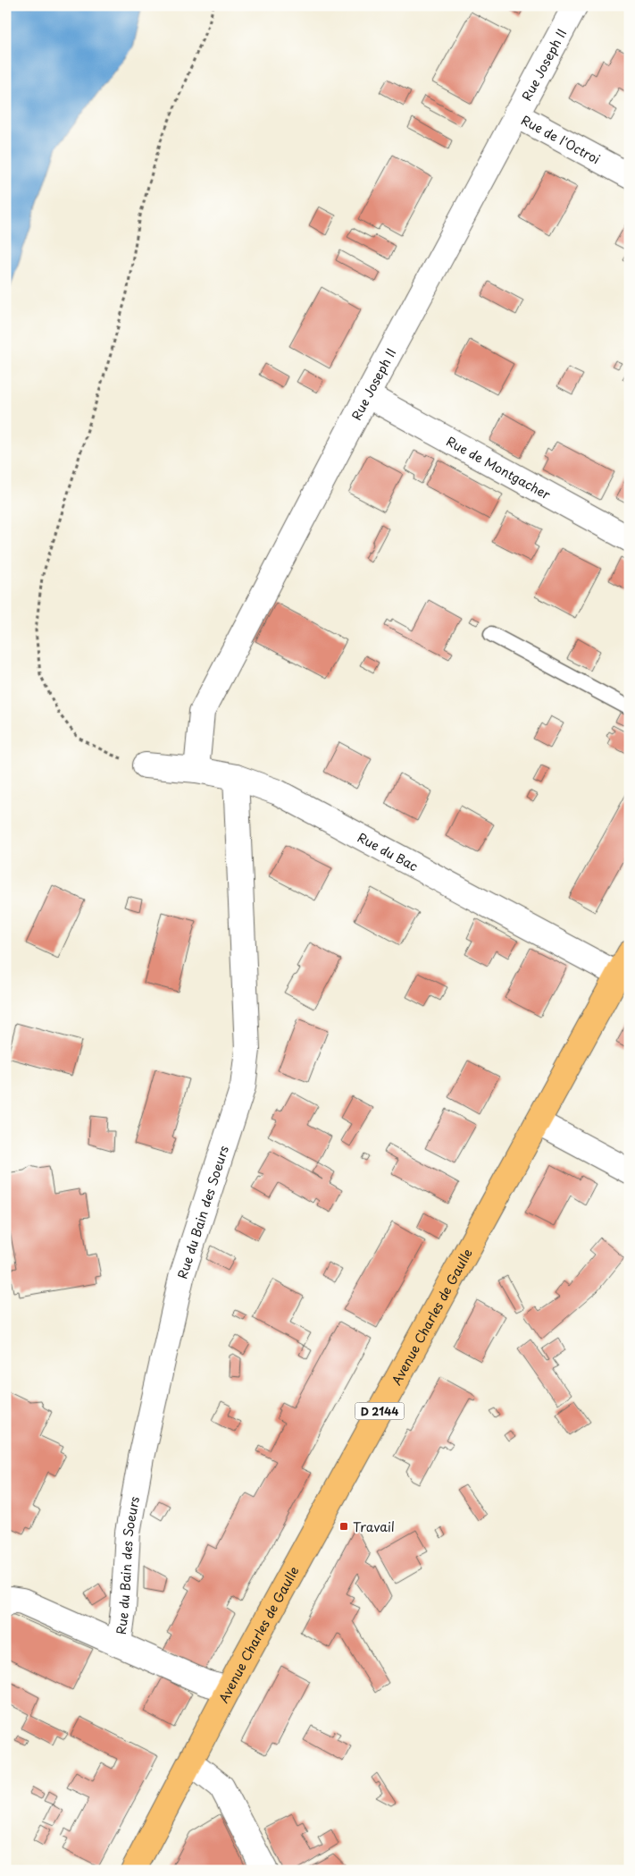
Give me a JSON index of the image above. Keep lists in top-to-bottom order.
{
  "streets": {
    "main road": ["Avenue Charles de Gaulle", "D 2144"],
    "street": [
      "Rue Joseph II",
      "Rue de l'Octroi",
      "Rue de Montgacher",
      "Rue du Bac",
      "Rue du Bain des Soeurs"
    ]
  },
  "crossings": [
    ["Rue Joseph II", "Rue de l'Octroi"],
    ["Rue Joseph II", "Rue de Montgacher"],
    ["Rue Joseph II", "Rue du Bac"],
    ["Rue du Bac", "Rue du Bain des Soeurs"],
    ["Rue du Bac", "Avenue Charles de Gaulle"]
  ],
  "places": {
    "transit": ["Travail"]
  }
}
